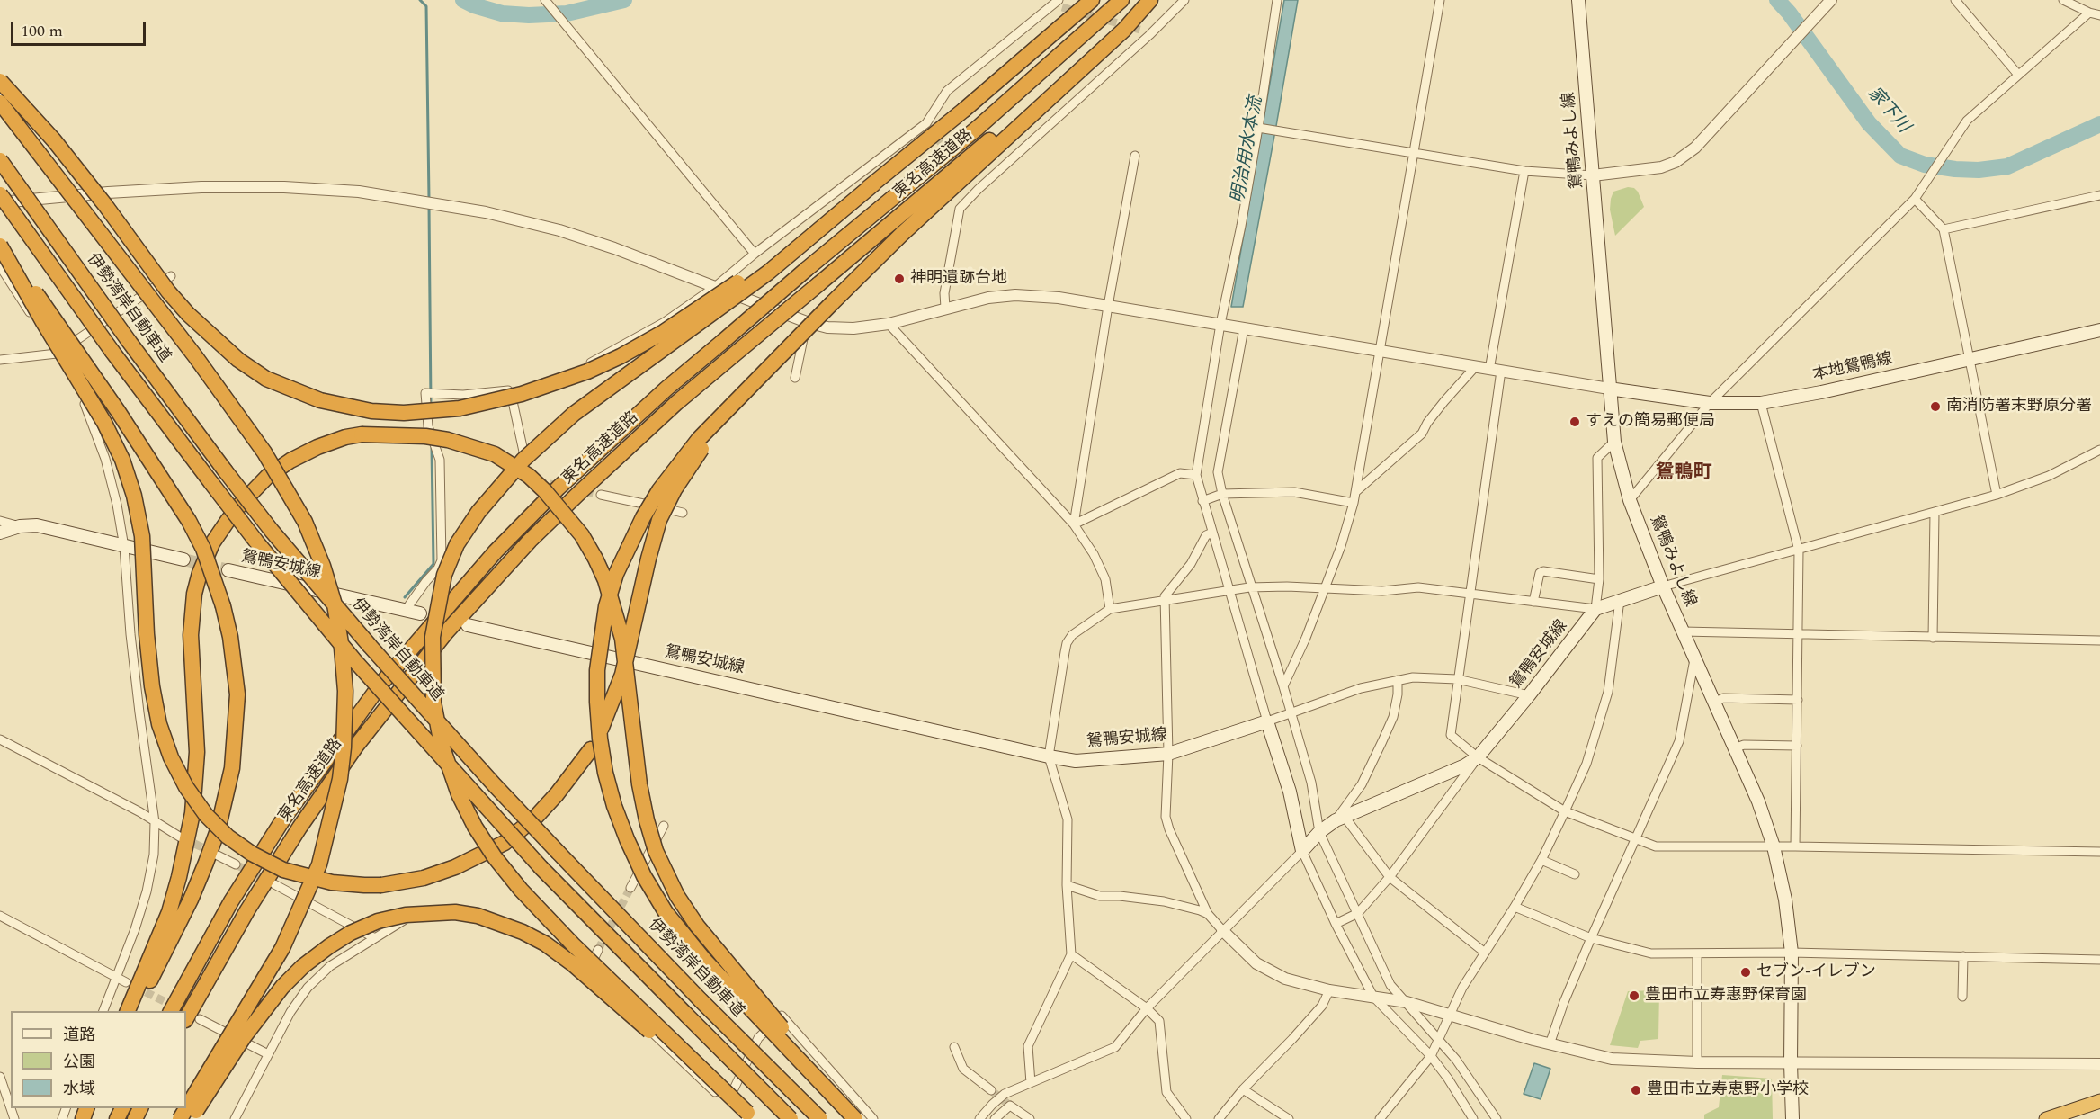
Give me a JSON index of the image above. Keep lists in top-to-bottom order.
{
  "streets": {
    "highway": ["東名高速道路", "伊勢湾岸自動車道"],
    "main road": ["鴛鴨みよし線", "本地鴛鴨線", "鴛鴨安城線"]
  },
  "crossings": [
    ["鴛鴨みよし線", "本地鴛鴨線"]
  ],
  "districts": ["鴛鴨町"],
  "water": ["家下川", "明治用水本流"],
  "places": [
    "神明遺跡台地",
    "南消防署末野原分署",
    "すえの簡易郵便局",
    "セブン-イレブン",
    "豊田市立寿惠野保育園",
    "豊田市立寿恵野小学校"
  ],
  "legend": ["道路", "公園", "水域"],
  "scale_bar": "100 m"
}
